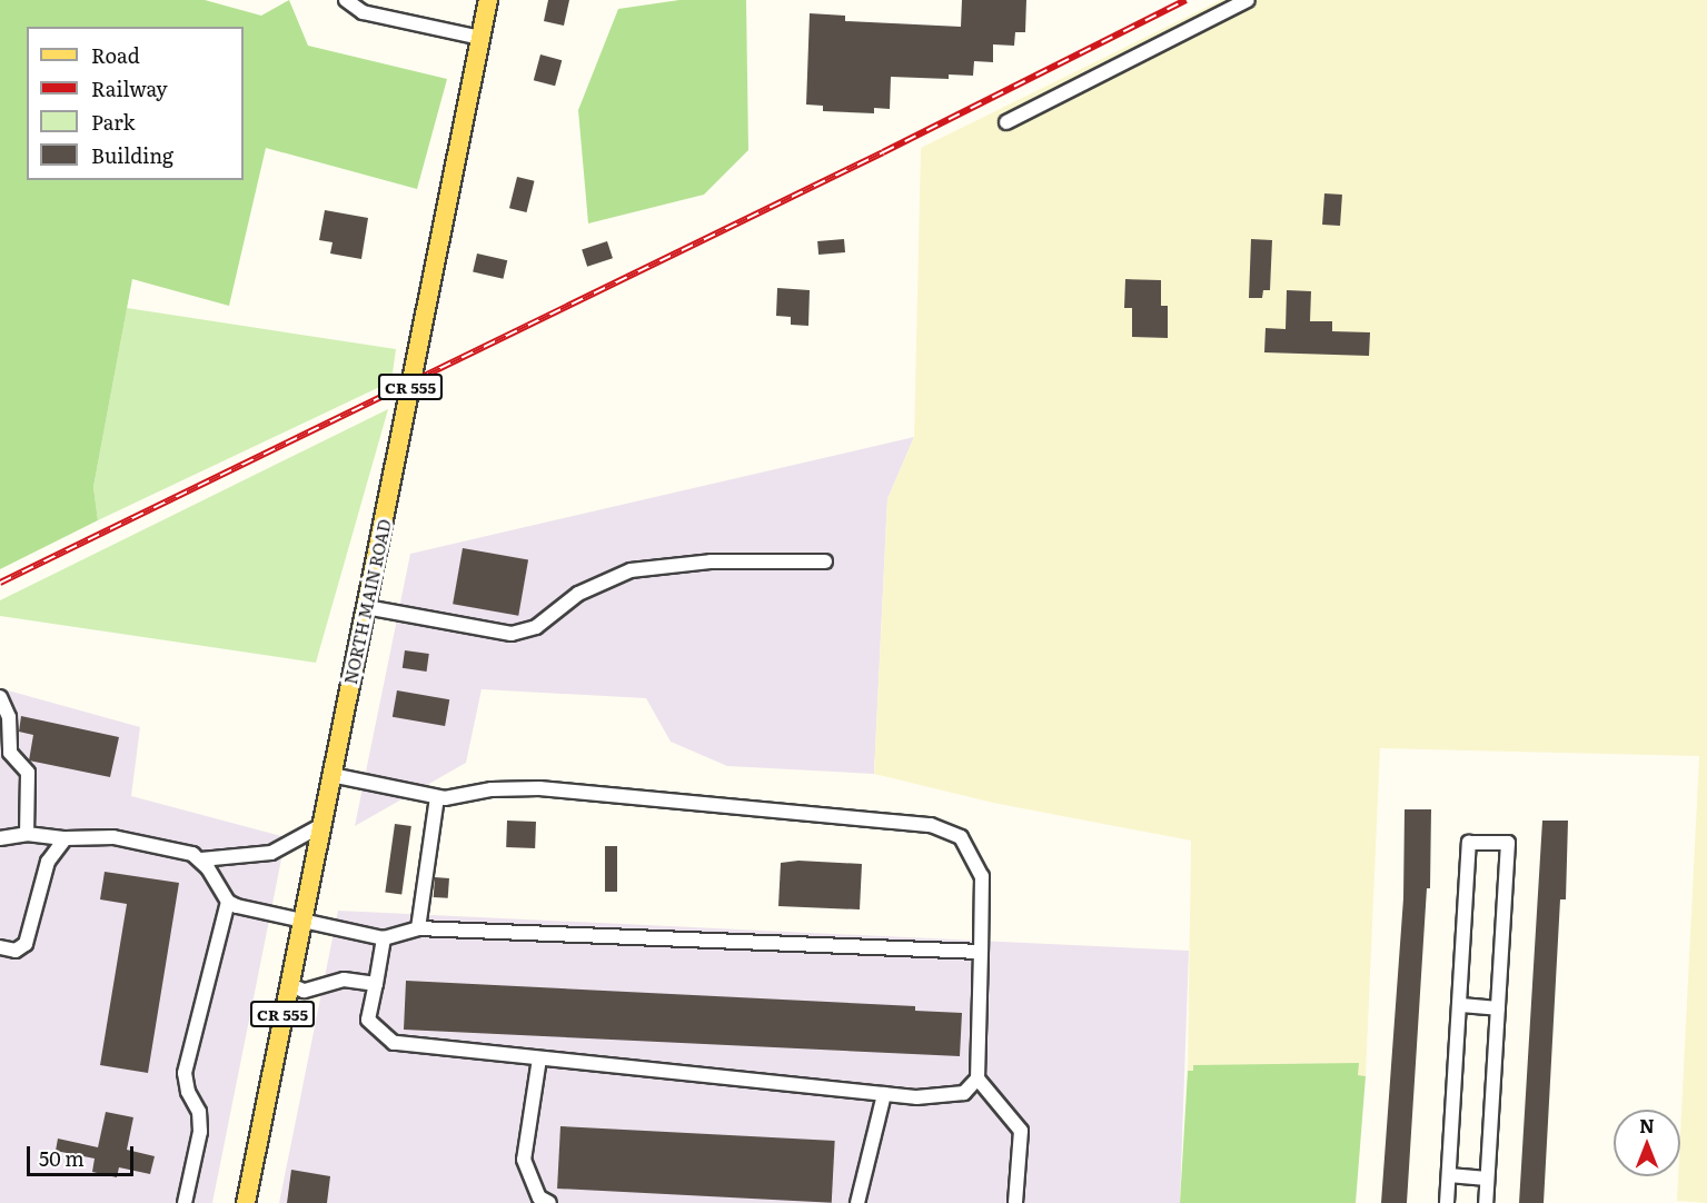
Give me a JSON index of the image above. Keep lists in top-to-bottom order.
{
  "streets": {
    "main road": ["CR 555", "NORTH MAIN ROAD"]
  },
  "legend": [
    "Road",
    "Railway",
    "Park",
    "Building"
  ],
  "scale_bar": "50 m",
  "north": "top"
}
